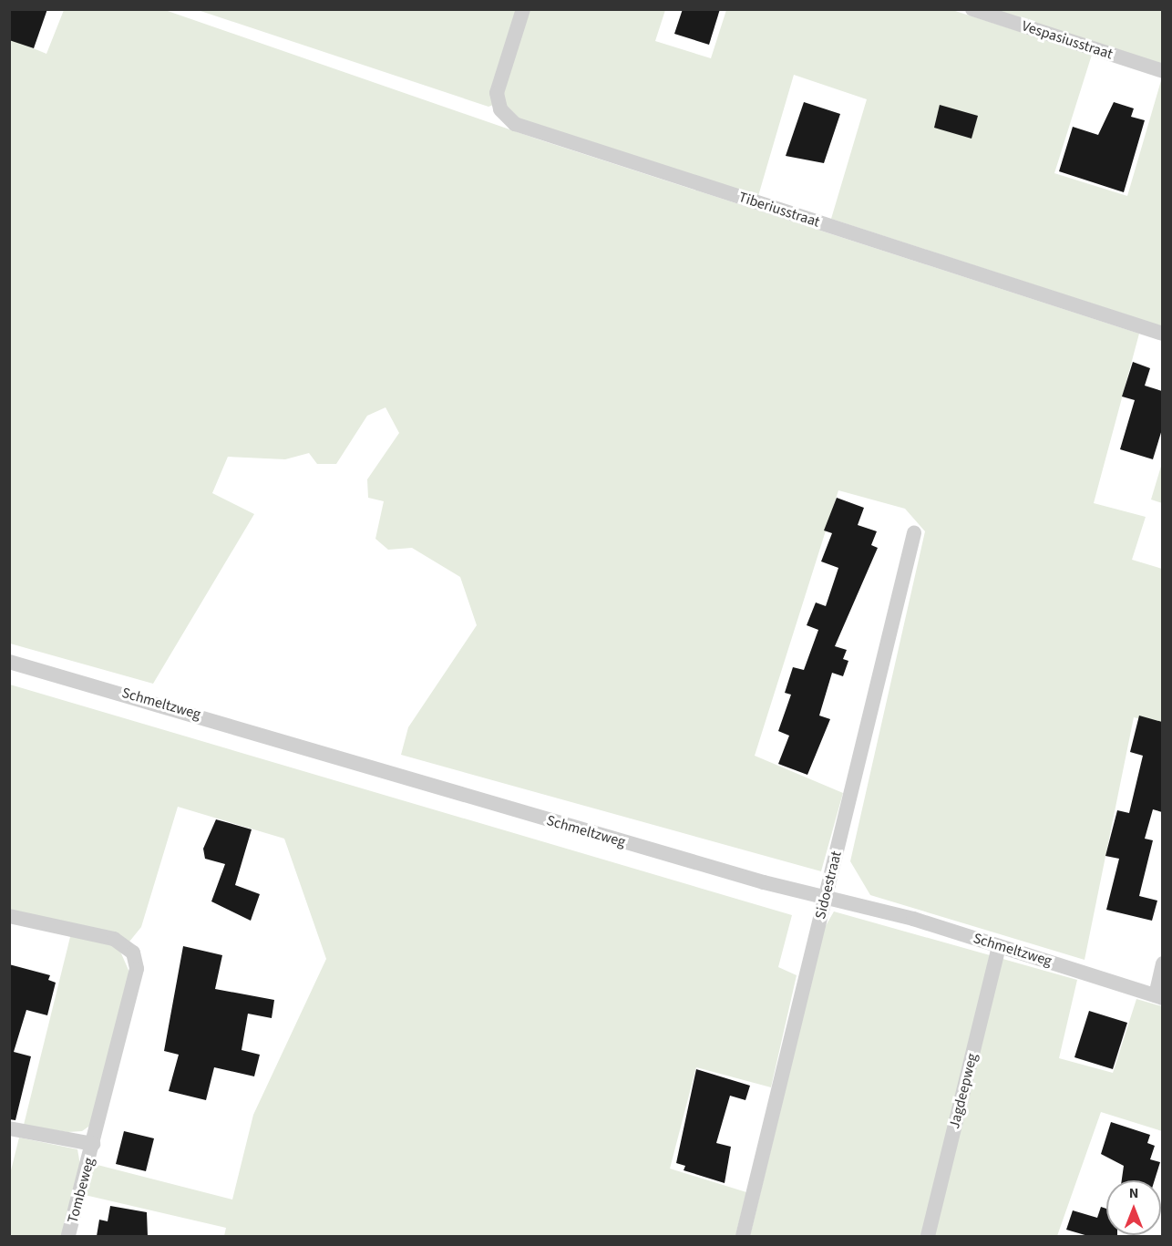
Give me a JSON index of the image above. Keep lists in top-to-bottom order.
{
  "streets": {
    "street": [
      "Vespasiusstraat",
      "Tiberiusstraat",
      "Schmeltzweg",
      "Sidoestraat",
      "Jagdeepweg",
      "Tombeweg"
    ]
  },
  "crossings": [
    ["Schmeltzweg", "Sidoestraat"],
    ["Schmeltzweg", "Jagdeepweg"]
  ],
  "north": "top"
}
